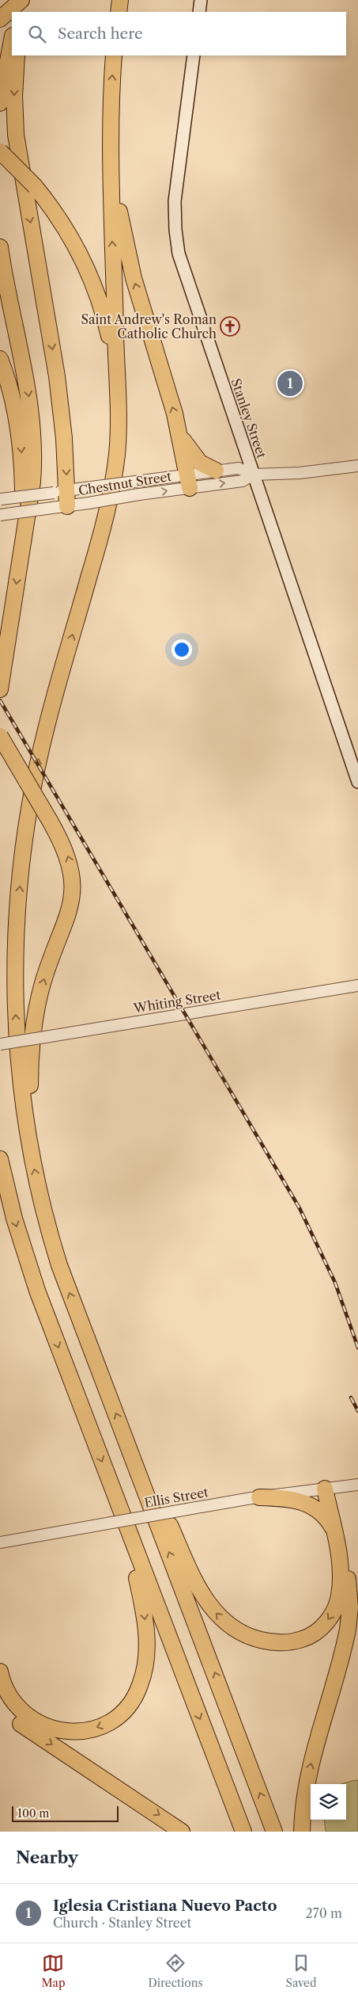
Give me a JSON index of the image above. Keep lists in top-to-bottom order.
{
  "streets": {
    "main road": ["Stanley Street"],
    "street": ["Chestnut Street", "Whiting Street", "Ellis Street"]
  },
  "crossings": [
    ["Stanley Street", "Chestnut Street"]
  ],
  "places": {
    "church": ["Saint Andrew's Roman Catholic Church"]
  },
  "scale_bar": "100 m",
  "page": {
    "search": "Search here",
    "pins": "1",
    "scale": "100 m",
    "heading": "Nearby",
    "list": [
      {
        "mark": "1",
        "name": "Iglesia Cristiana Nuevo Pacto",
        "note": "Church · Stanley Street",
        "value": "270 m"
      }
    ],
    "nav": ["Map", "Directions", "Saved"]
  }
}
